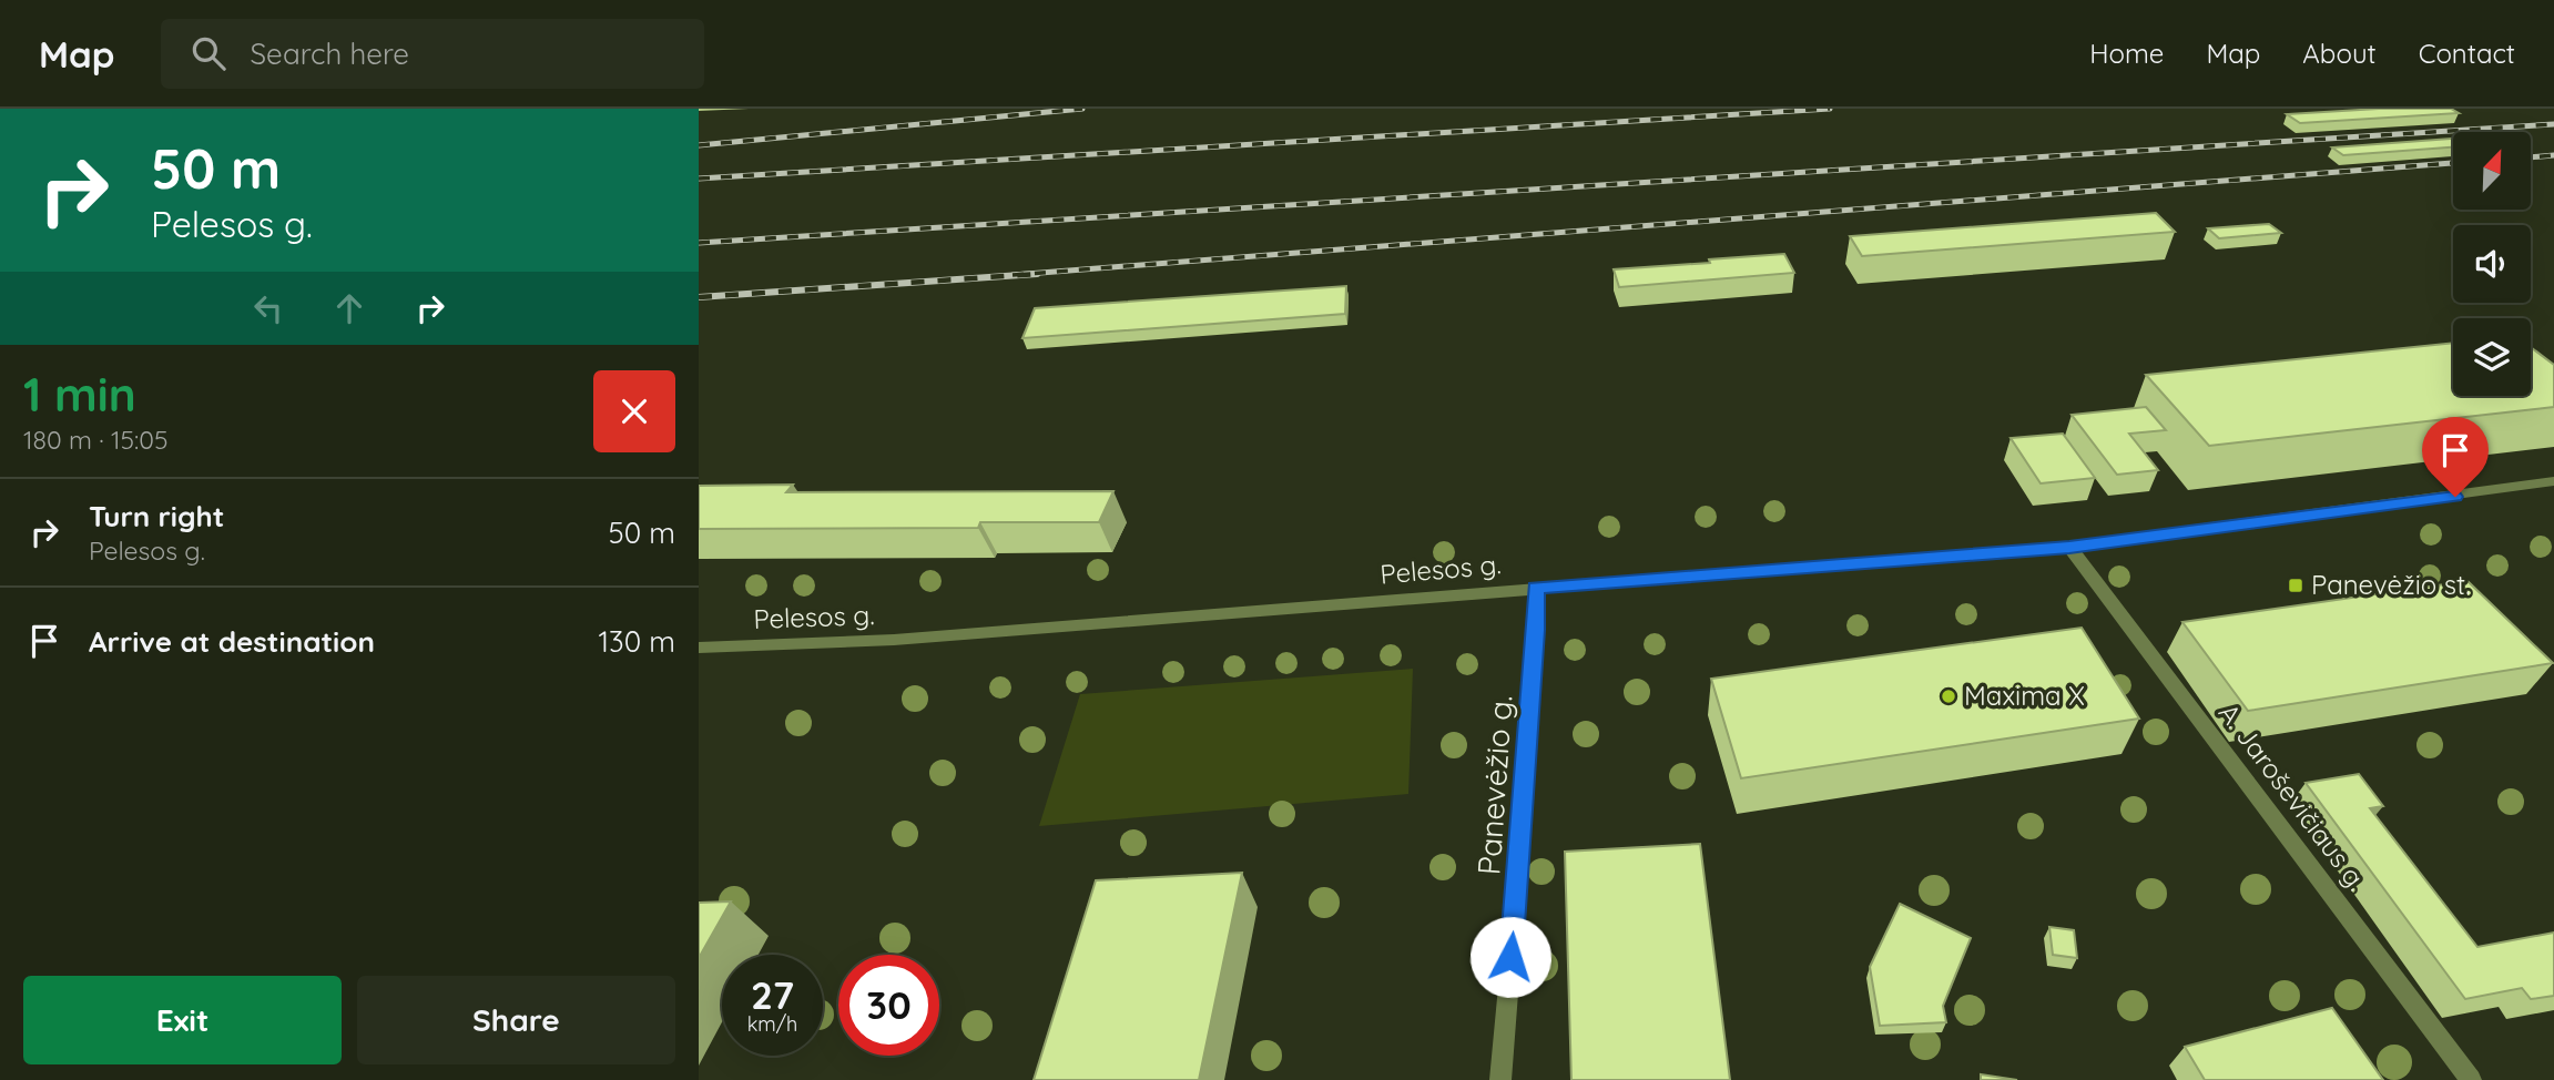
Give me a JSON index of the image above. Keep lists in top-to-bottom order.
{
  "streets": {
    "street": ["Pelesos g.", "Panevėžio g.", "A. Jaroševičiaus g."]
  },
  "crossings": [
    ["Pelesos g.", "Panevėžio g."],
    ["Pelesos g.", "A. Jaroševičiaus g."]
  ],
  "places": {
    "transit": ["Panevėžio st."],
    "other": ["Maxima X"]
  },
  "north": "top right",
  "page": {
    "header": "Map",
    "search": "Search here",
    "nav": [
      "Home",
      "Map",
      "About",
      "Contact"
    ],
    "turn": ["50 m", "Pelesos g."],
    "heading": ["1 min", "180 m · 15:05"],
    "list": [
      {
        "name": "Turn right",
        "note": "Pelesos g.",
        "value": "50 m"
      },
      {
        "name": "Arrive at destination",
        "value": "130 m"
      }
    ],
    "speed": "27 km/h",
    "limit": "30",
    "buttons": ["Exit", "Share"]
  }
}
